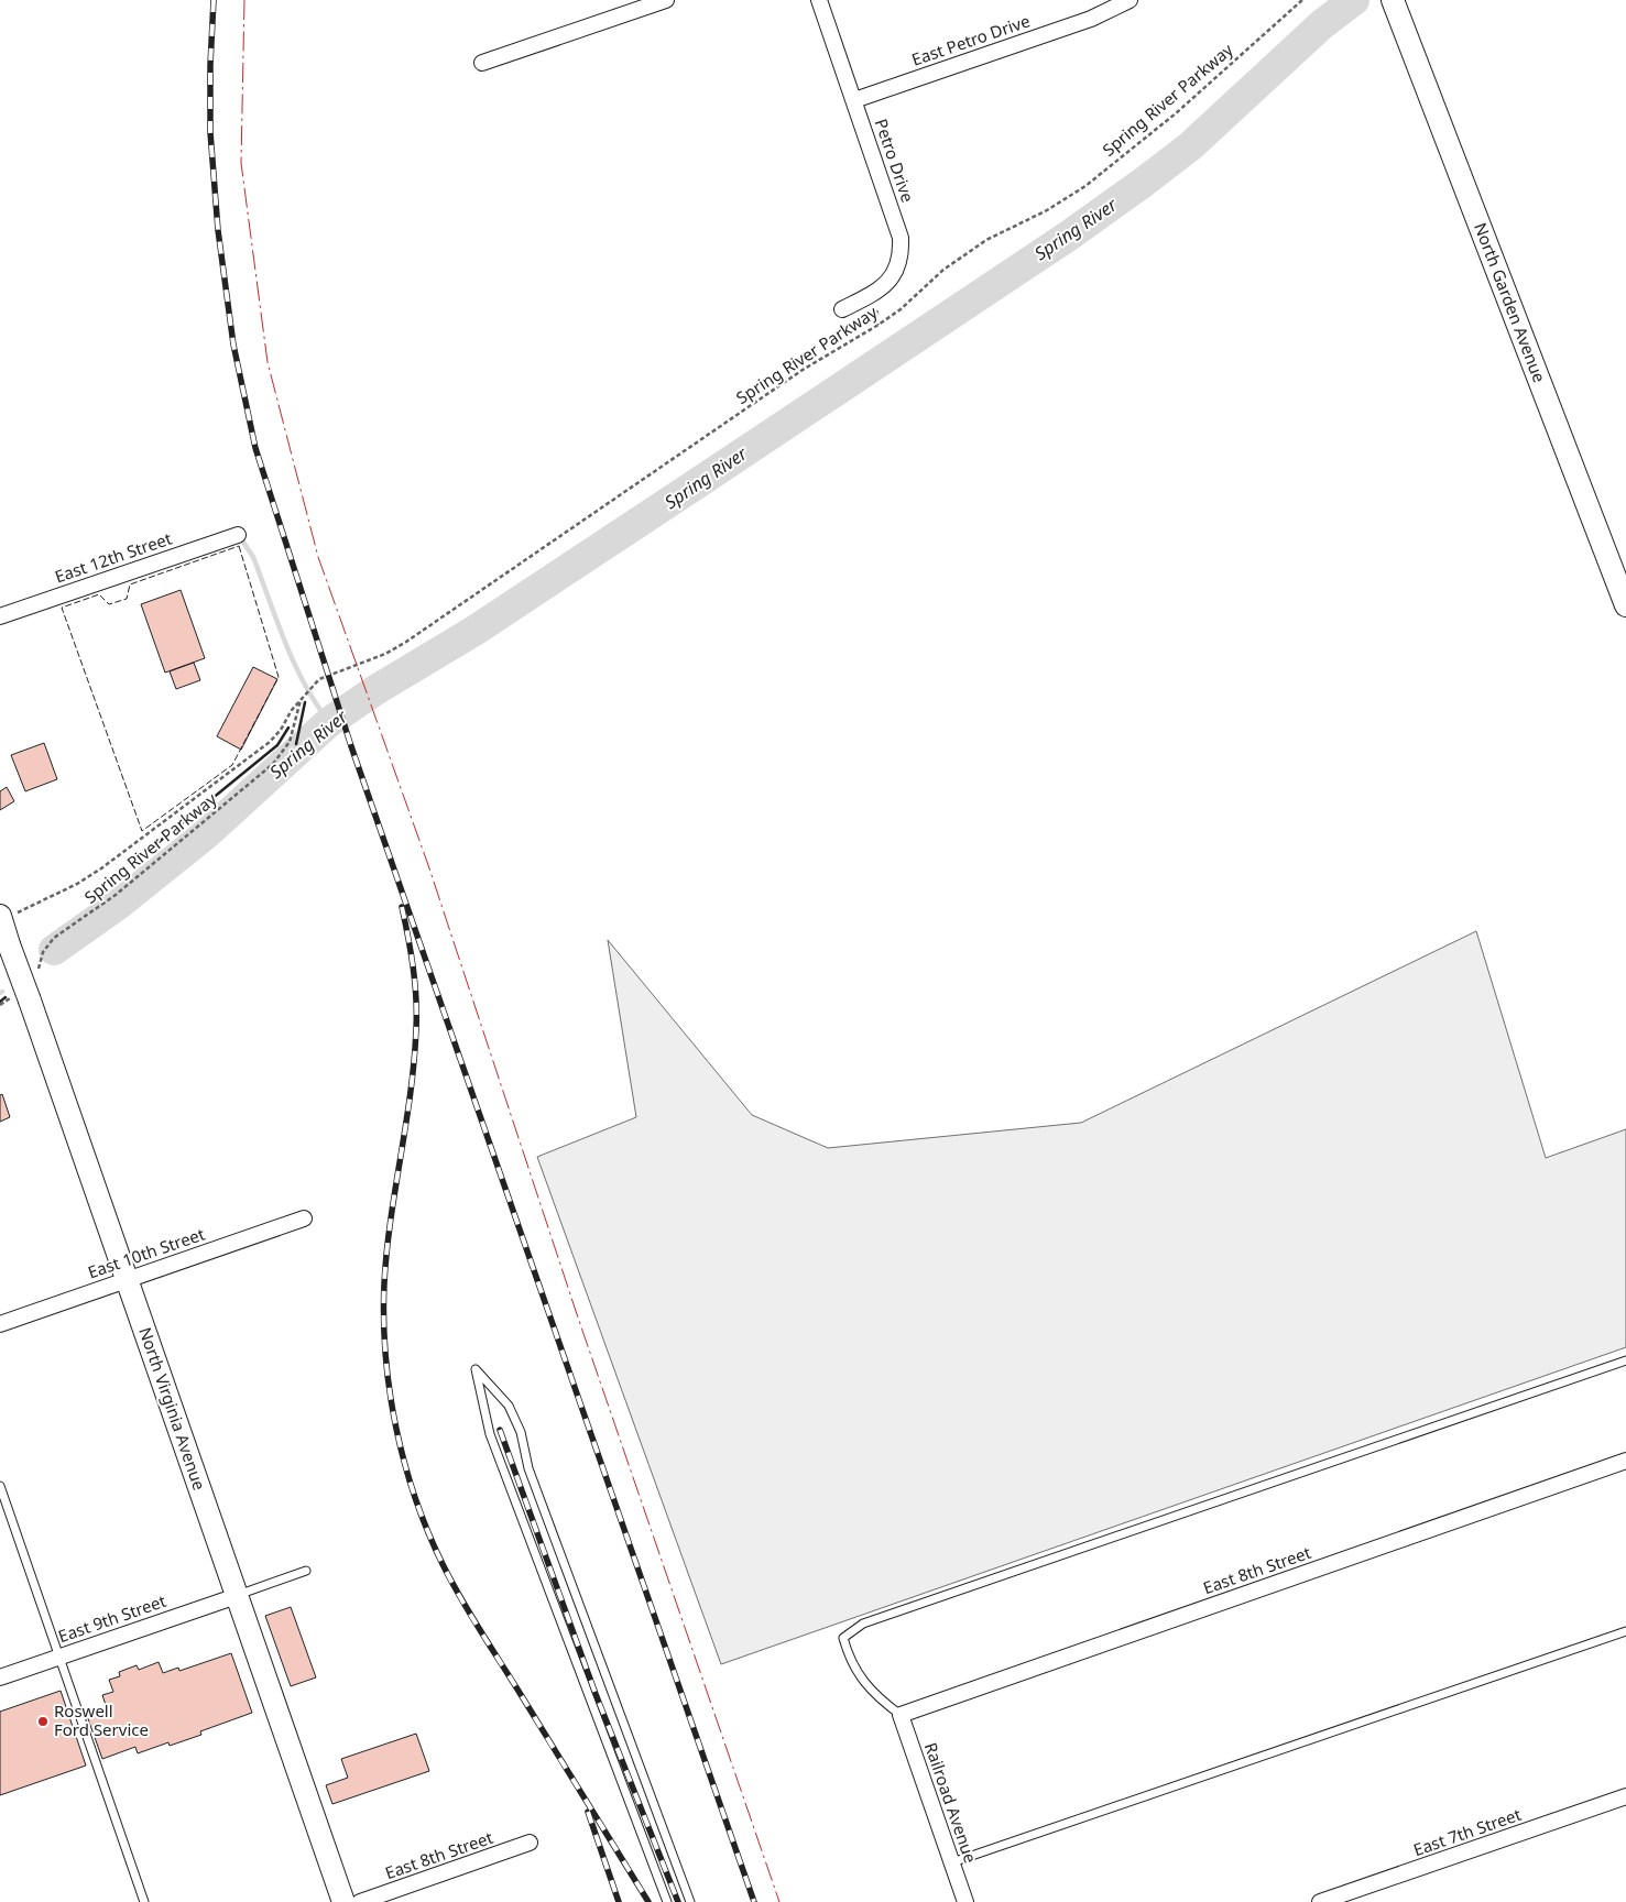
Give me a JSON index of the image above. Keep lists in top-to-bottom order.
{
  "streets": {
    "street": [
      "East Petro Drive",
      "Petro Drive",
      "North Garden Avenue",
      "East 12th Street",
      "East 10th Street",
      "North Virginia Avenue",
      "East 8th Street",
      "East 9th Street",
      "Railroad Avenue",
      "East 7th Street"
    ],
    "path": ["Spring River Parkway"]
  },
  "crossings": [
    ["East Petro Drive", "Petro Drive"],
    ["Spring River Parkway", "North Virginia Avenue"],
    ["East 10th Street", "North Virginia Avenue"],
    ["North Virginia Avenue", "East 9th Street"],
    ["East 8th Street", "Railroad Avenue"]
  ],
  "water": ["Spring River"],
  "places": ["Roswell Ford Service"]
}
